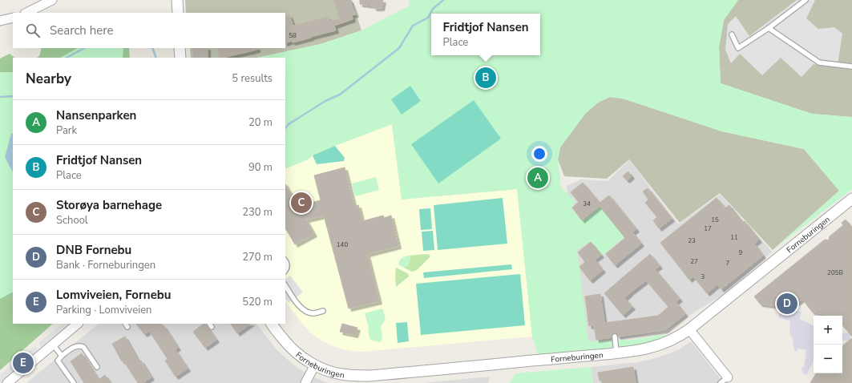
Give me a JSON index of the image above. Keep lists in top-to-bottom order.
{
  "streets": {
    "street": ["Forneburingen"]
  },
  "house_numbers": [
    "58",
    "34",
    "15",
    "17",
    "11",
    "23",
    "140",
    "9",
    "27",
    "7",
    "205B",
    "3"
  ],
  "page": {
    "search": "Search here",
    "popup": ["Fridtjof Nansen", "Place"],
    "heading": ["Nearby", "5 results"],
    "pins": [
      "B",
      "A",
      "C",
      "D",
      "E"
    ],
    "list": [
      {
        "mark": "A",
        "name": "Nansenparken",
        "note": "Park",
        "value": "20 m"
      },
      {
        "mark": "B",
        "name": "Fridtjof Nansen",
        "note": "Place",
        "value": "90 m"
      },
      {
        "mark": "C",
        "name": "Storøya barnehage",
        "note": "School",
        "value": "230 m"
      },
      {
        "mark": "D",
        "name": "DNB Fornebu",
        "note": "Bank · Forneburingen",
        "value": "270 m"
      },
      {
        "mark": "E",
        "name": "Lomviveien, Fornebu",
        "note": "Parking · Lomviveien",
        "value": "520 m"
      }
    ],
    "map_buttons": ["+", "−"]
  }
}
